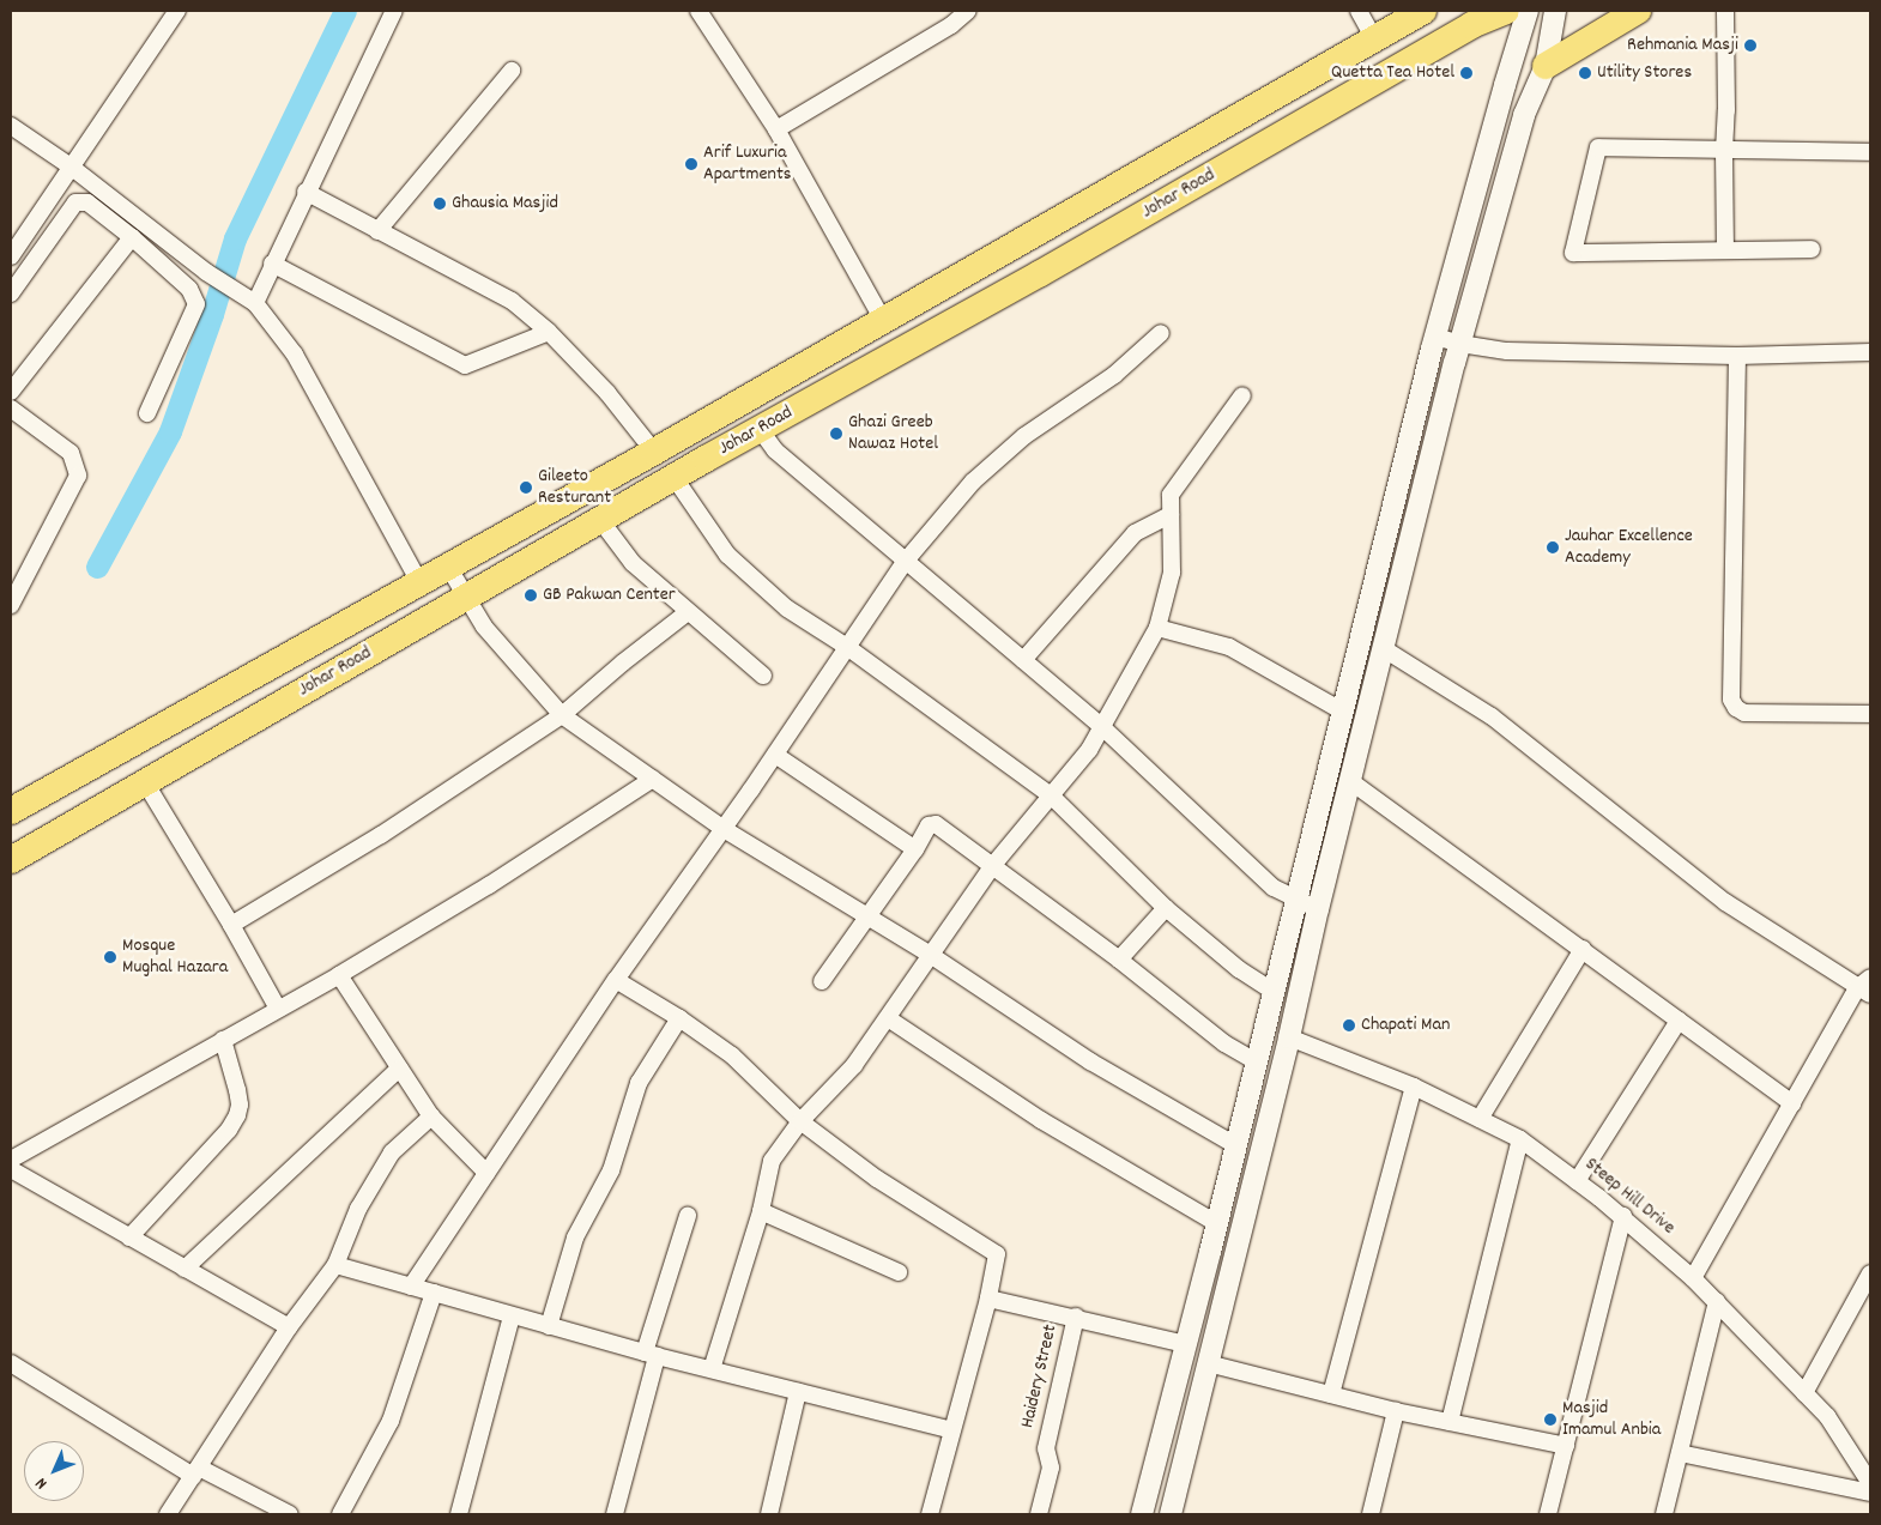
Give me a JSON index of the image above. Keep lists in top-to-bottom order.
{
  "streets": {
    "main road": ["Johar Road"],
    "street": ["Steep Hill Drive", "Haidery Street"]
  },
  "places": [
    "Rehmania Masji",
    "Quetta Tea Hotel",
    "Utility Stores",
    "Arif Luxuria Apartments",
    "Ghausia Masjid",
    "Ghazi Greeb Nawaz Hotel",
    "Gileeto Resturant",
    "Jauhar Excellence Academy",
    "GB Pakwan Center",
    "Mosque Mughal Hazara",
    "Chapati Man",
    "Masjid Imamul Anbia"
  ],
  "north": "bottom left"
}
